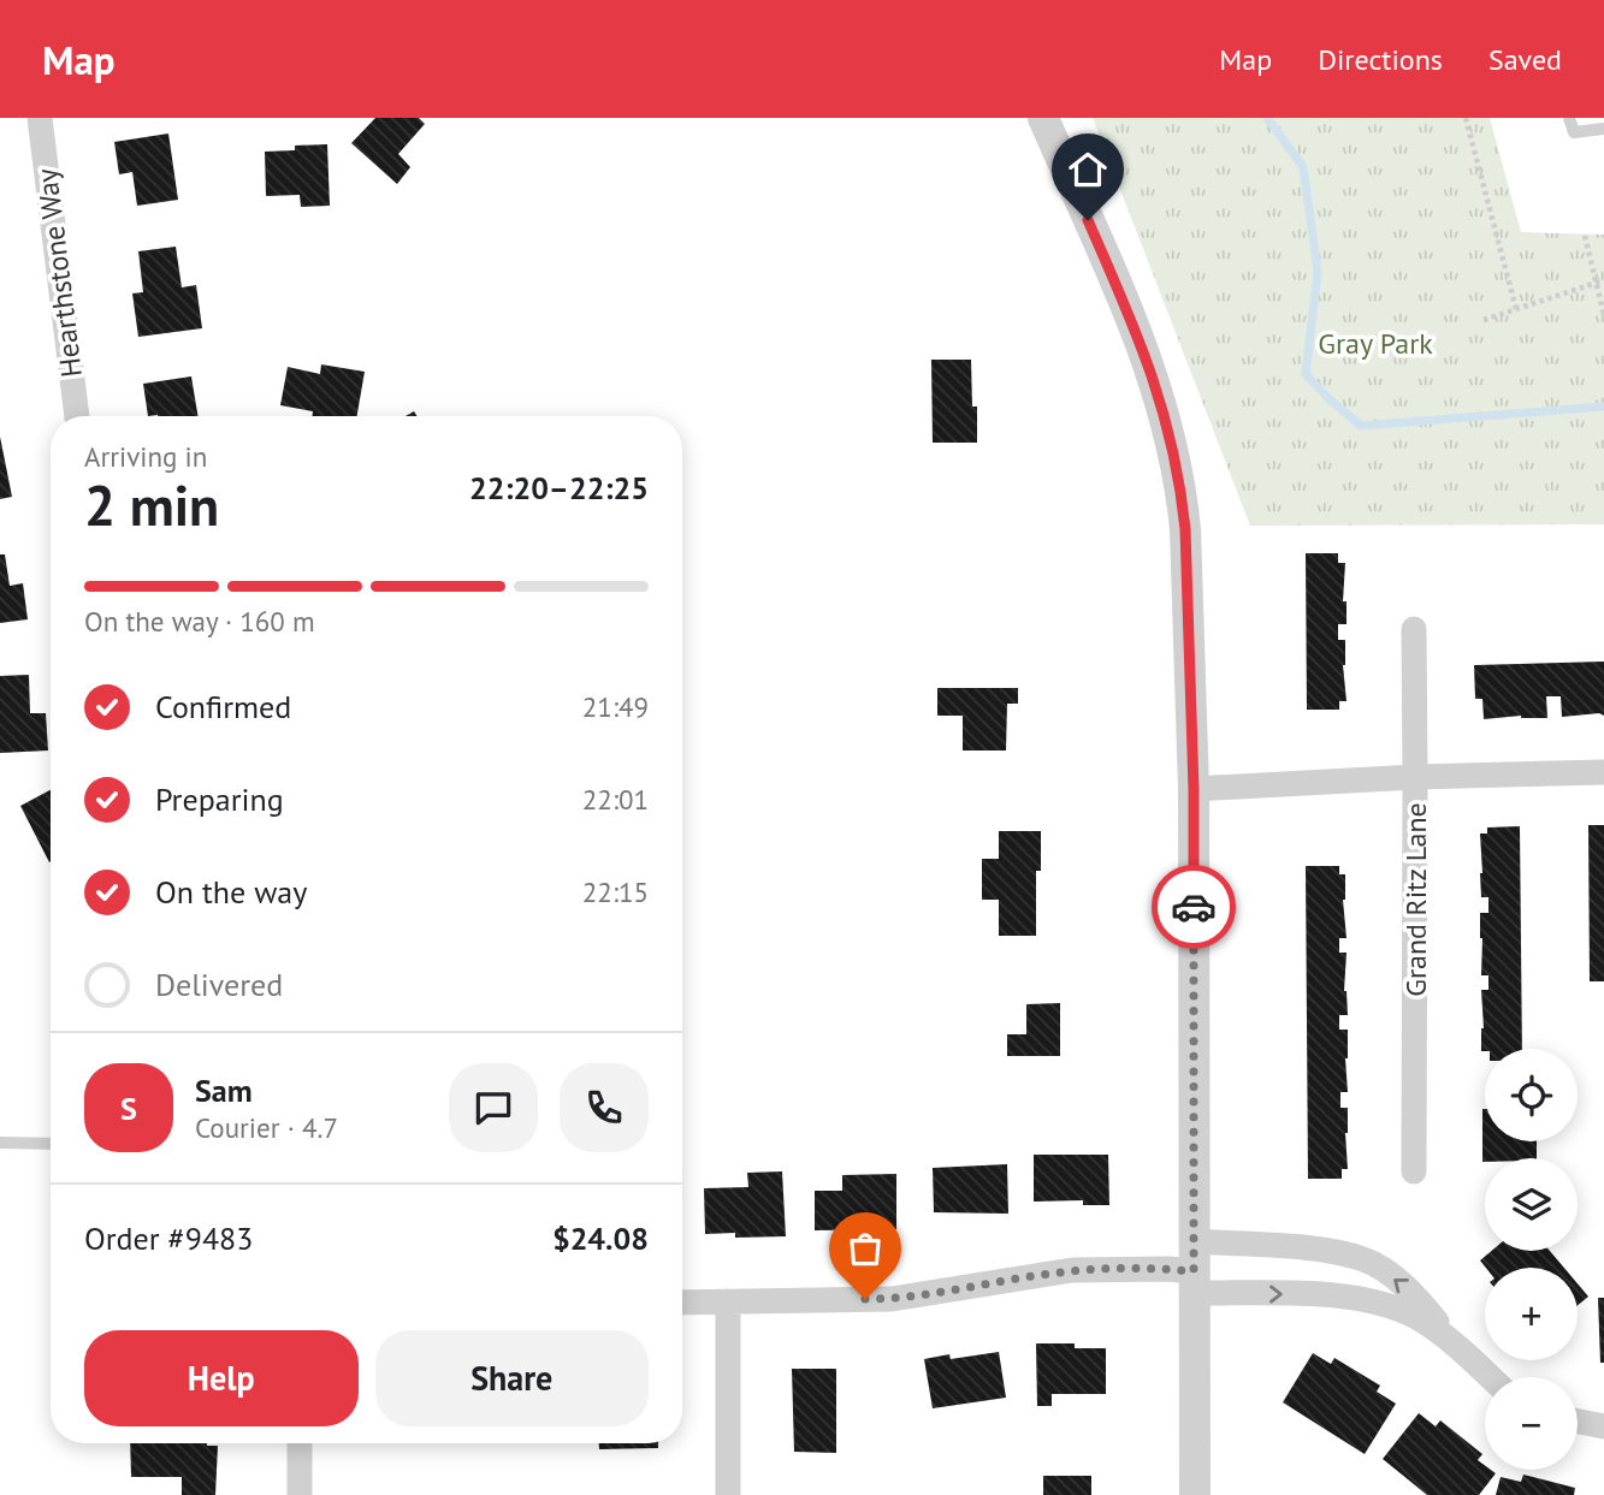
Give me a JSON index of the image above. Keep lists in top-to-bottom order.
{
  "streets": {
    "street": ["Hearthstone Way", "Grand Ritz Lane"]
  },
  "parks": ["Gray Park"],
  "page": {
    "header": "Map",
    "nav": ["Map", "Directions", "Saved"],
    "heading": ["2 min", "Arriving in", "22:20–22:25"],
    "panel": [
      "Sam",
      "Courier · 4.7",
      "Order #9483",
      "$24.08"
    ],
    "bar": "On the way · 160 m",
    "list": [
      ["Confirmed", "21:49"],
      ["Preparing", "22:01"],
      ["On the way", "22:15"],
      "Delivered"
    ],
    "map_buttons": ["+", "−"],
    "round": "S",
    "buttons": ["Help", "Share"]
  }
}
